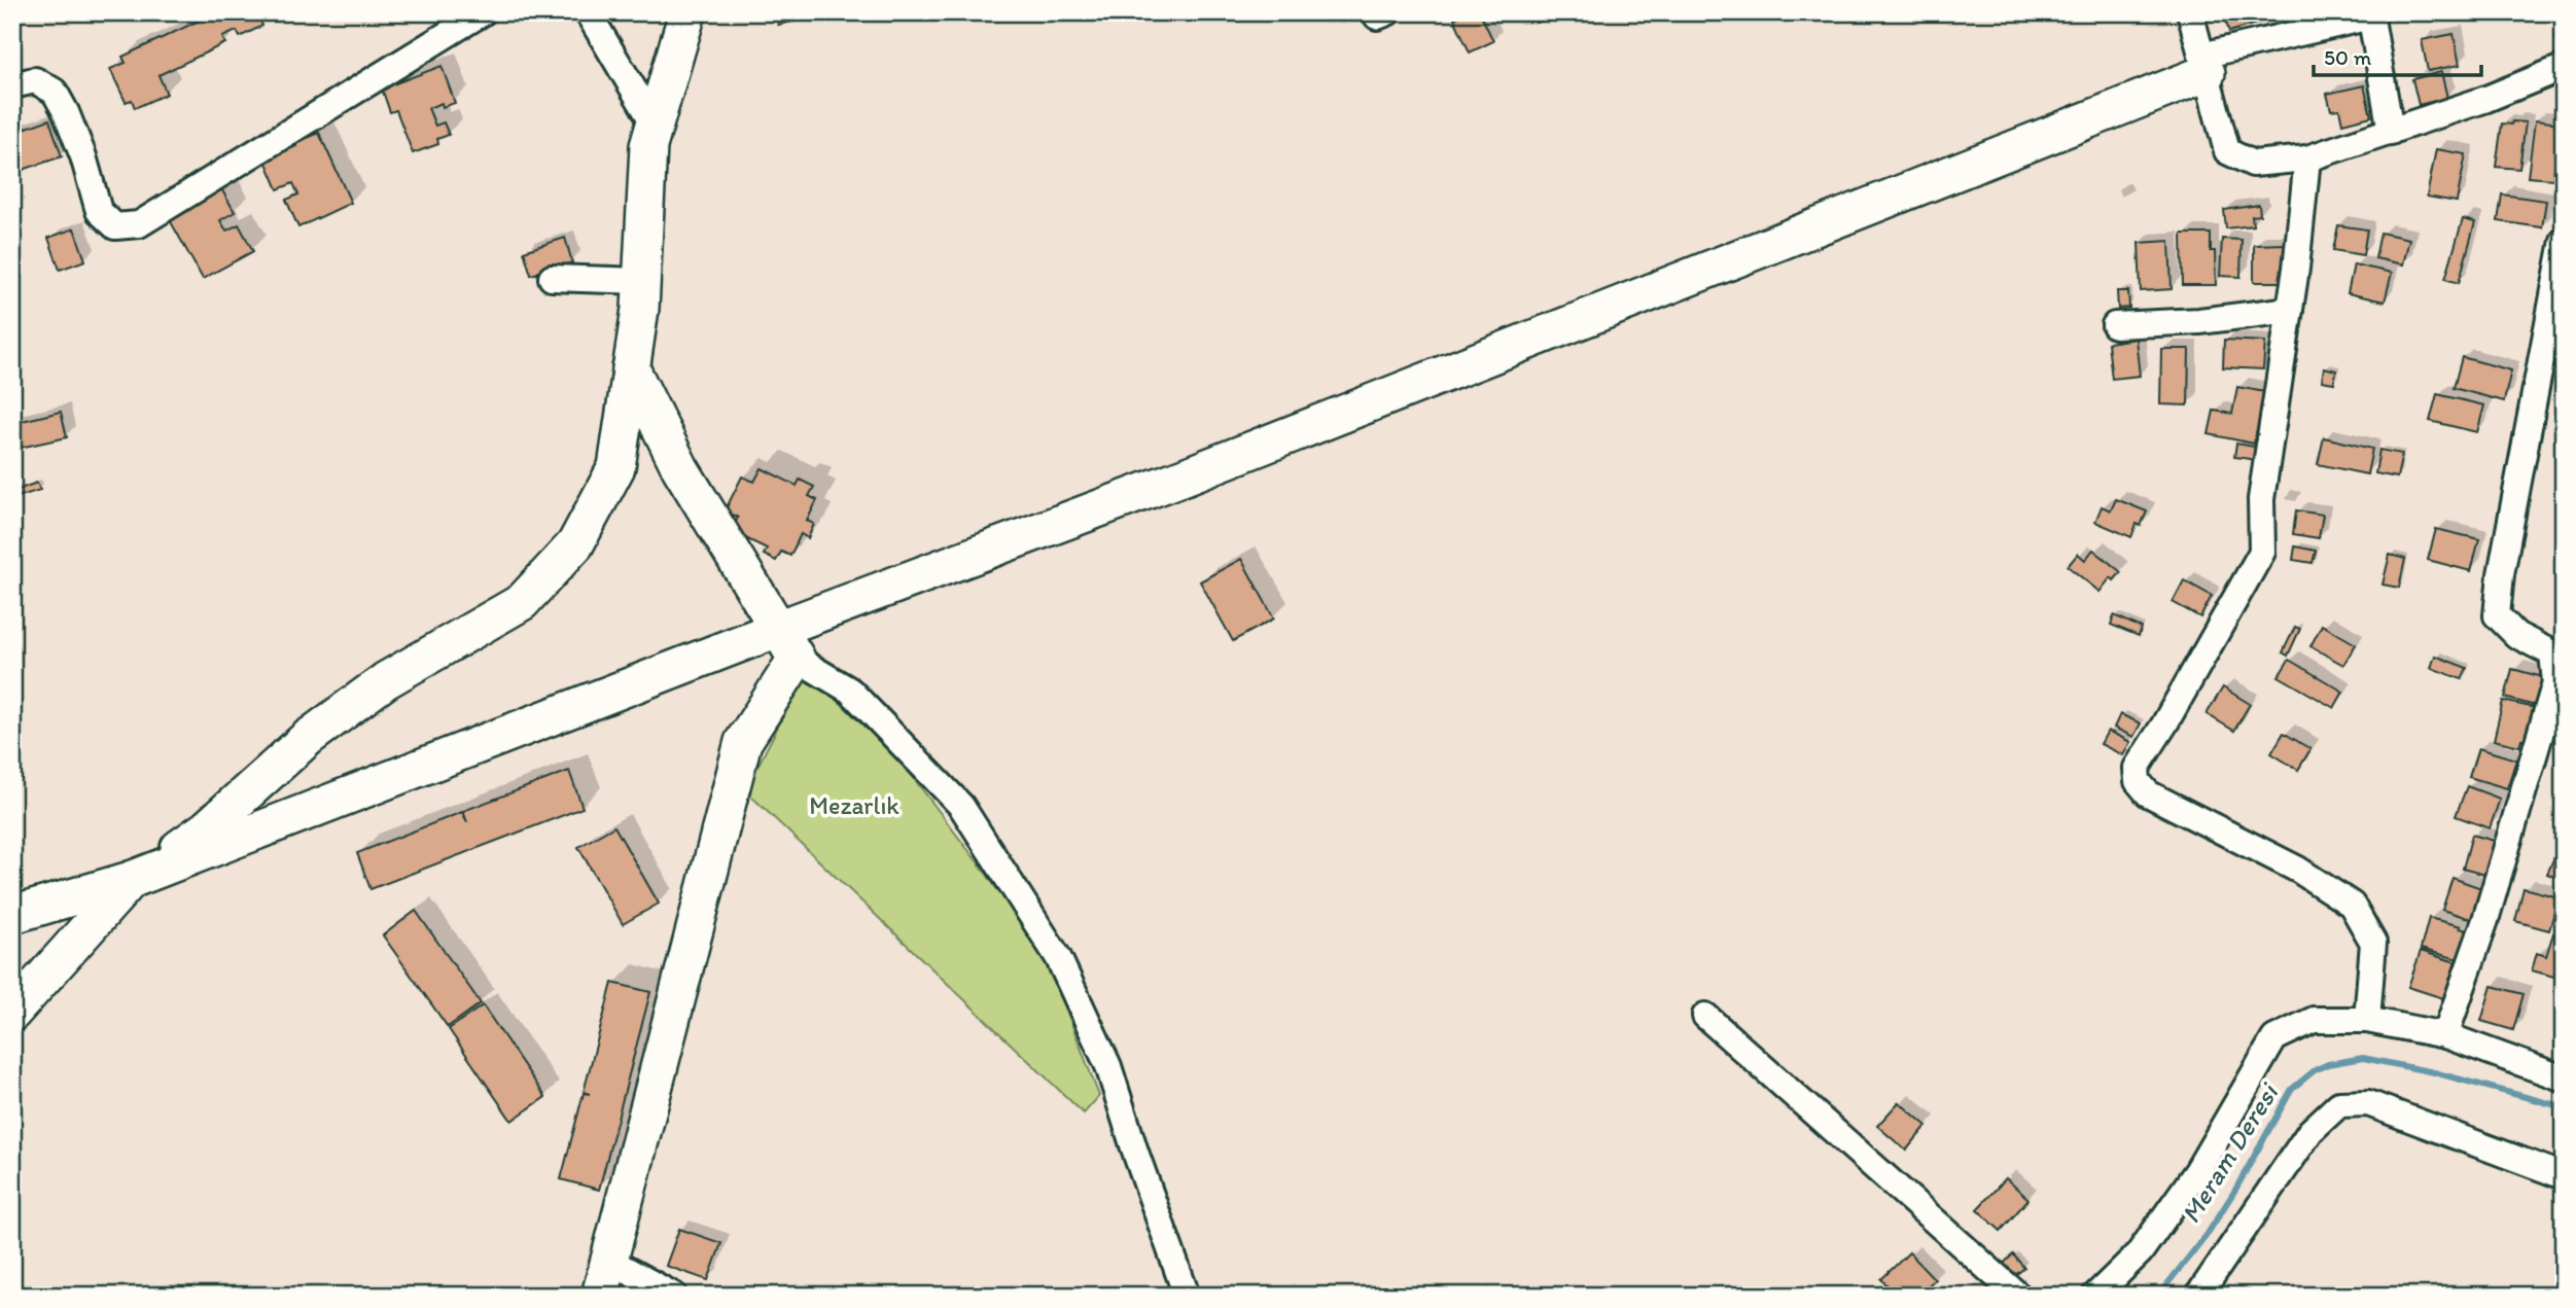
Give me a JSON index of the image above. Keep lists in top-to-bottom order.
{
  "water": ["Meram Deresi"],
  "parks": ["Mezarlık"],
  "scale_bar": "50 m"
}
